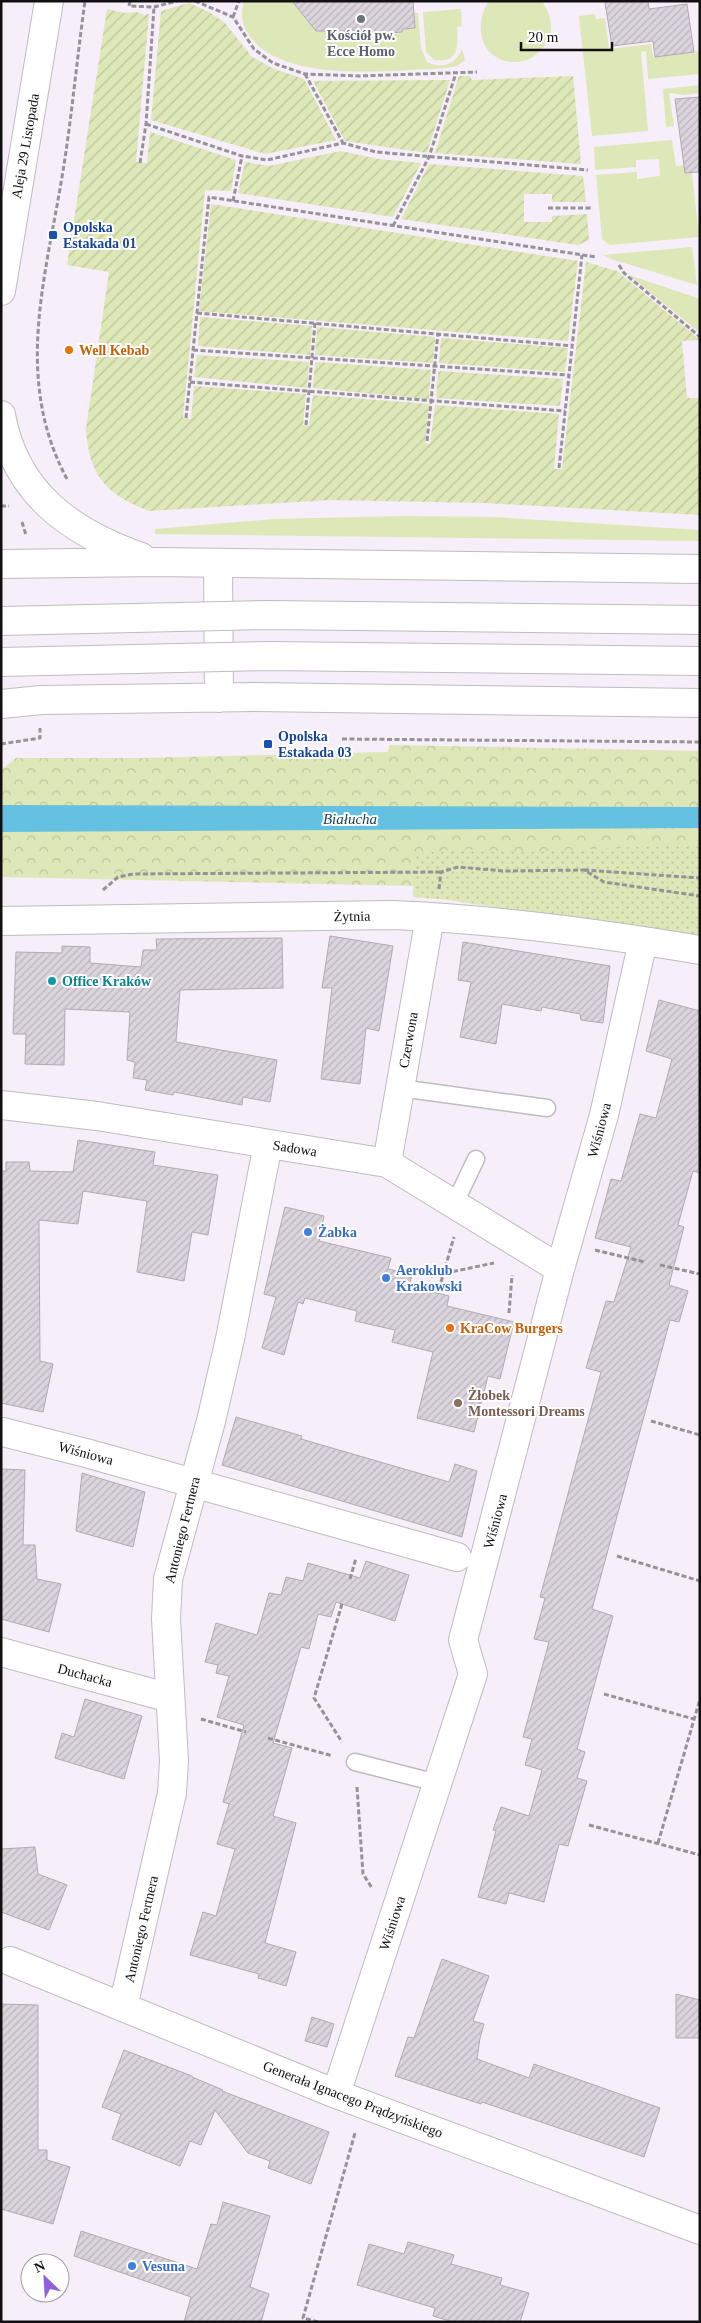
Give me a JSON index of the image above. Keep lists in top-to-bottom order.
{
  "streets": {
    "street": [
      "Aleja 29 Listopada",
      "Żytnia",
      "Czerwona",
      "Wiśniowa",
      "Sadowa",
      "Antoniego Fertnera",
      "Duchacka",
      "Generała Ignacego Prądzyńskiego"
    ]
  },
  "crossings": [
    ["Żytnia", "Czerwona"],
    ["Żytnia", "Wiśniowa"],
    ["Czerwona", "Sadowa"],
    ["Wiśniowa", "Sadowa"],
    ["Wiśniowa", "Antoniego Fertnera"],
    ["Wiśniowa", "Generała Ignacego Prądzyńskiego"],
    ["Sadowa", "Antoniego Fertnera"],
    ["Antoniego Fertnera", "Duchacka"],
    ["Antoniego Fertnera", "Generała Ignacego Prądzyńskiego"]
  ],
  "water": ["Białucha"],
  "places": {
    "other": [
      "Kościół pw. Ecce Homo",
      "Well Kebab",
      "Office Kraków",
      "Żabka",
      "Aeroklub Krakowski",
      "KraCow Burgers",
      "Żłobek Montessori Dreams",
      "Vesuna"
    ],
    "transit": ["Opolska Estakada 01", "Opolska Estakada 03"]
  },
  "scale_bar": "20 m",
  "north": "top left"
}
